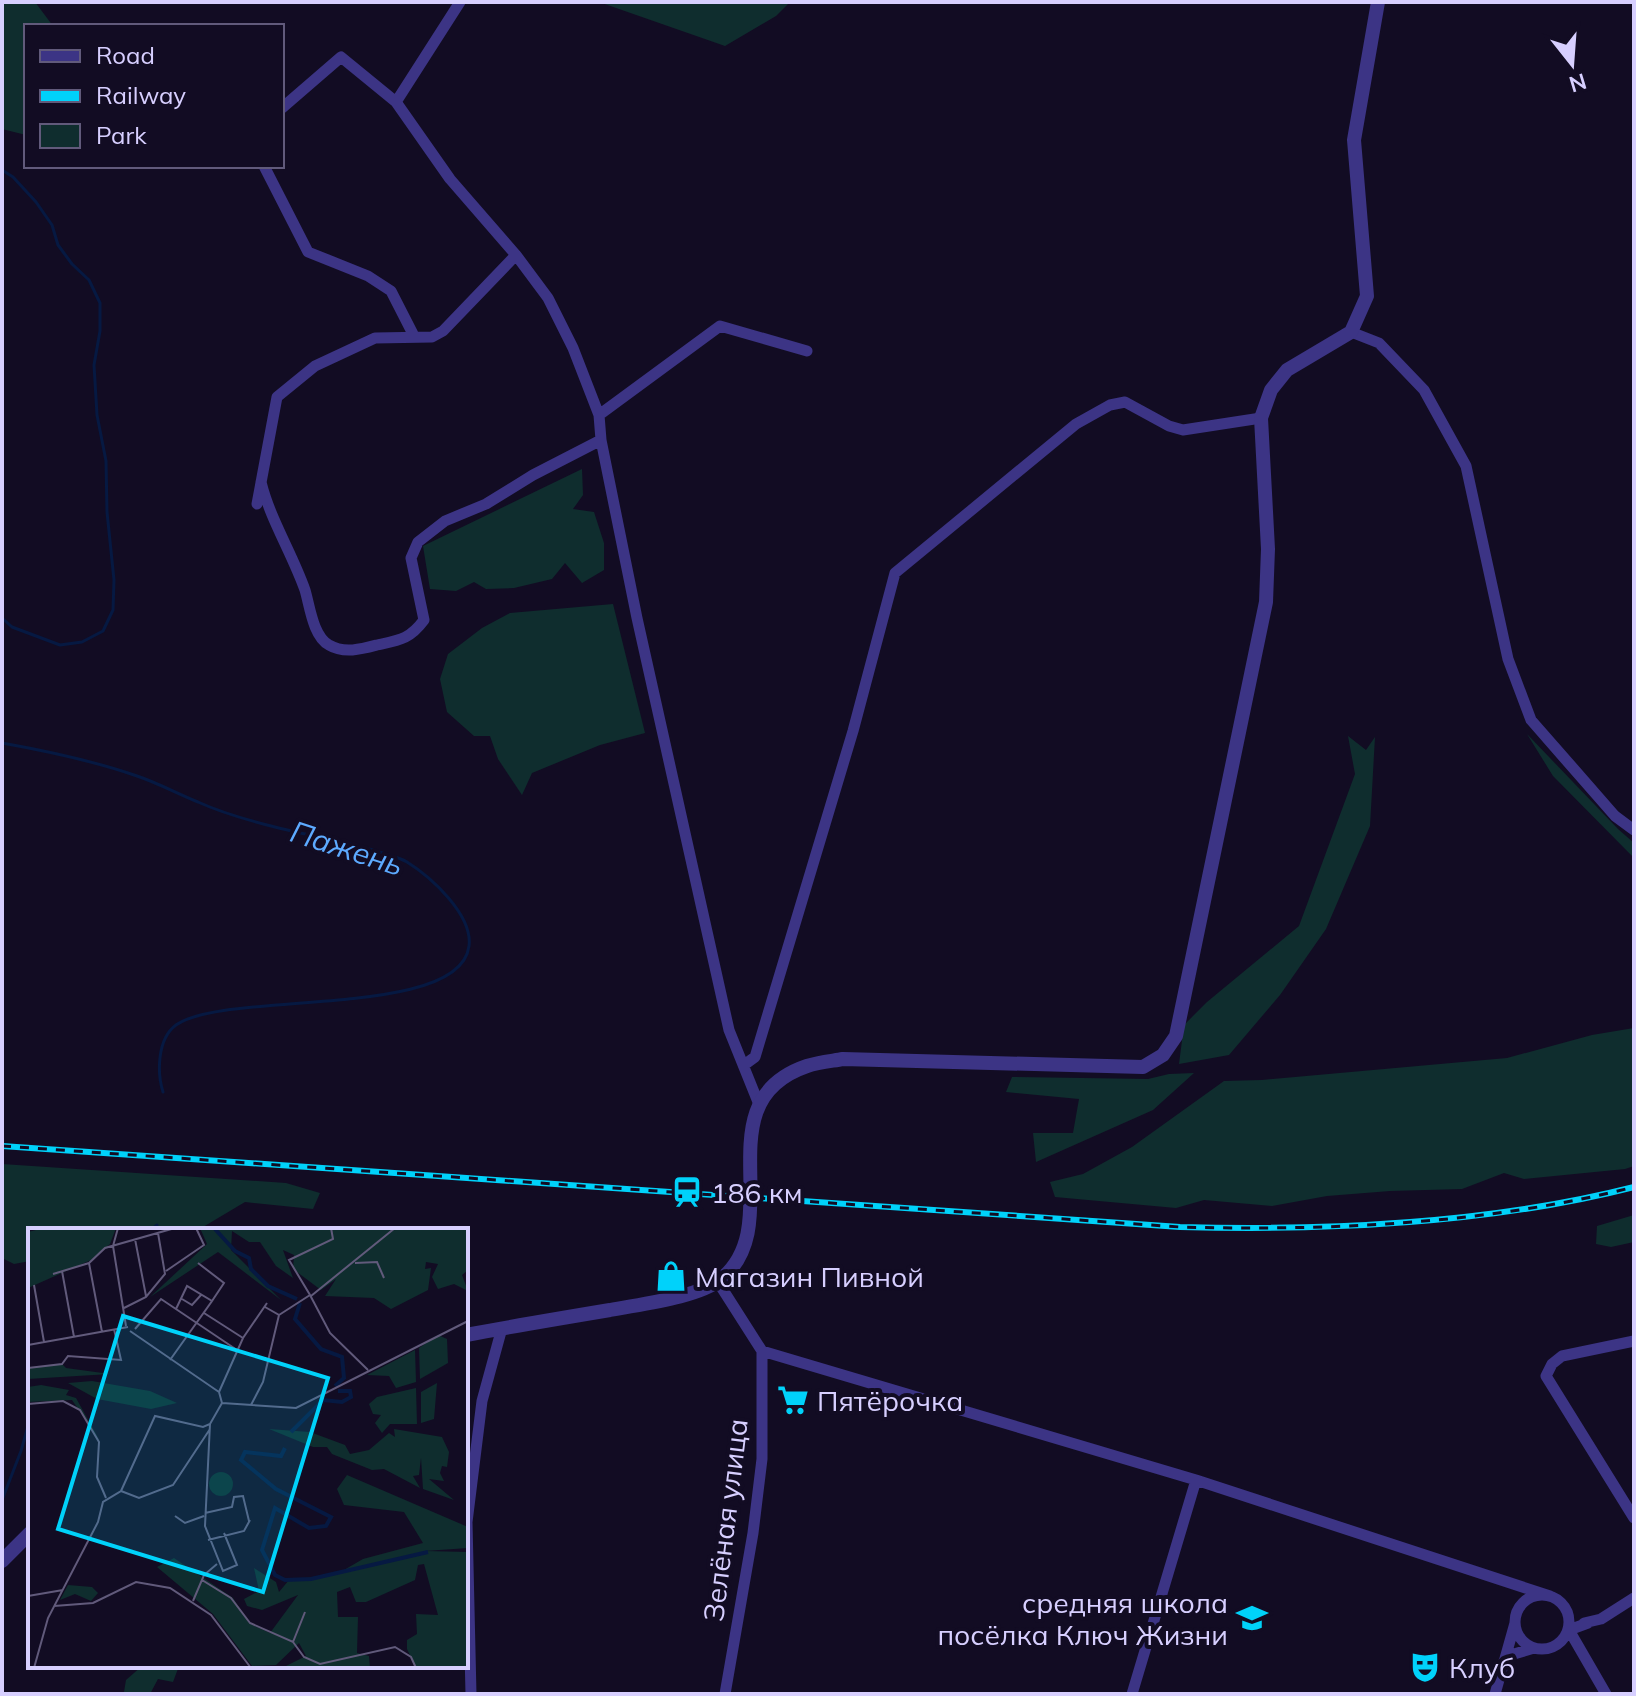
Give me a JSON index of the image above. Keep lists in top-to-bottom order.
{
  "streets": {
    "street": ["Зелёная улица"]
  },
  "water": ["Пажень"],
  "places": {
    "station": ["186 км"],
    "shop": ["Магазин Пивной"],
    "supermarket": ["Пятёрочка"],
    "school or university": ["средняя школа посёлка Ключ Жизни"],
    "theatre": ["Клуб"]
  },
  "legend": ["Road", "Railway", "Park"],
  "north": "bottom"
}
